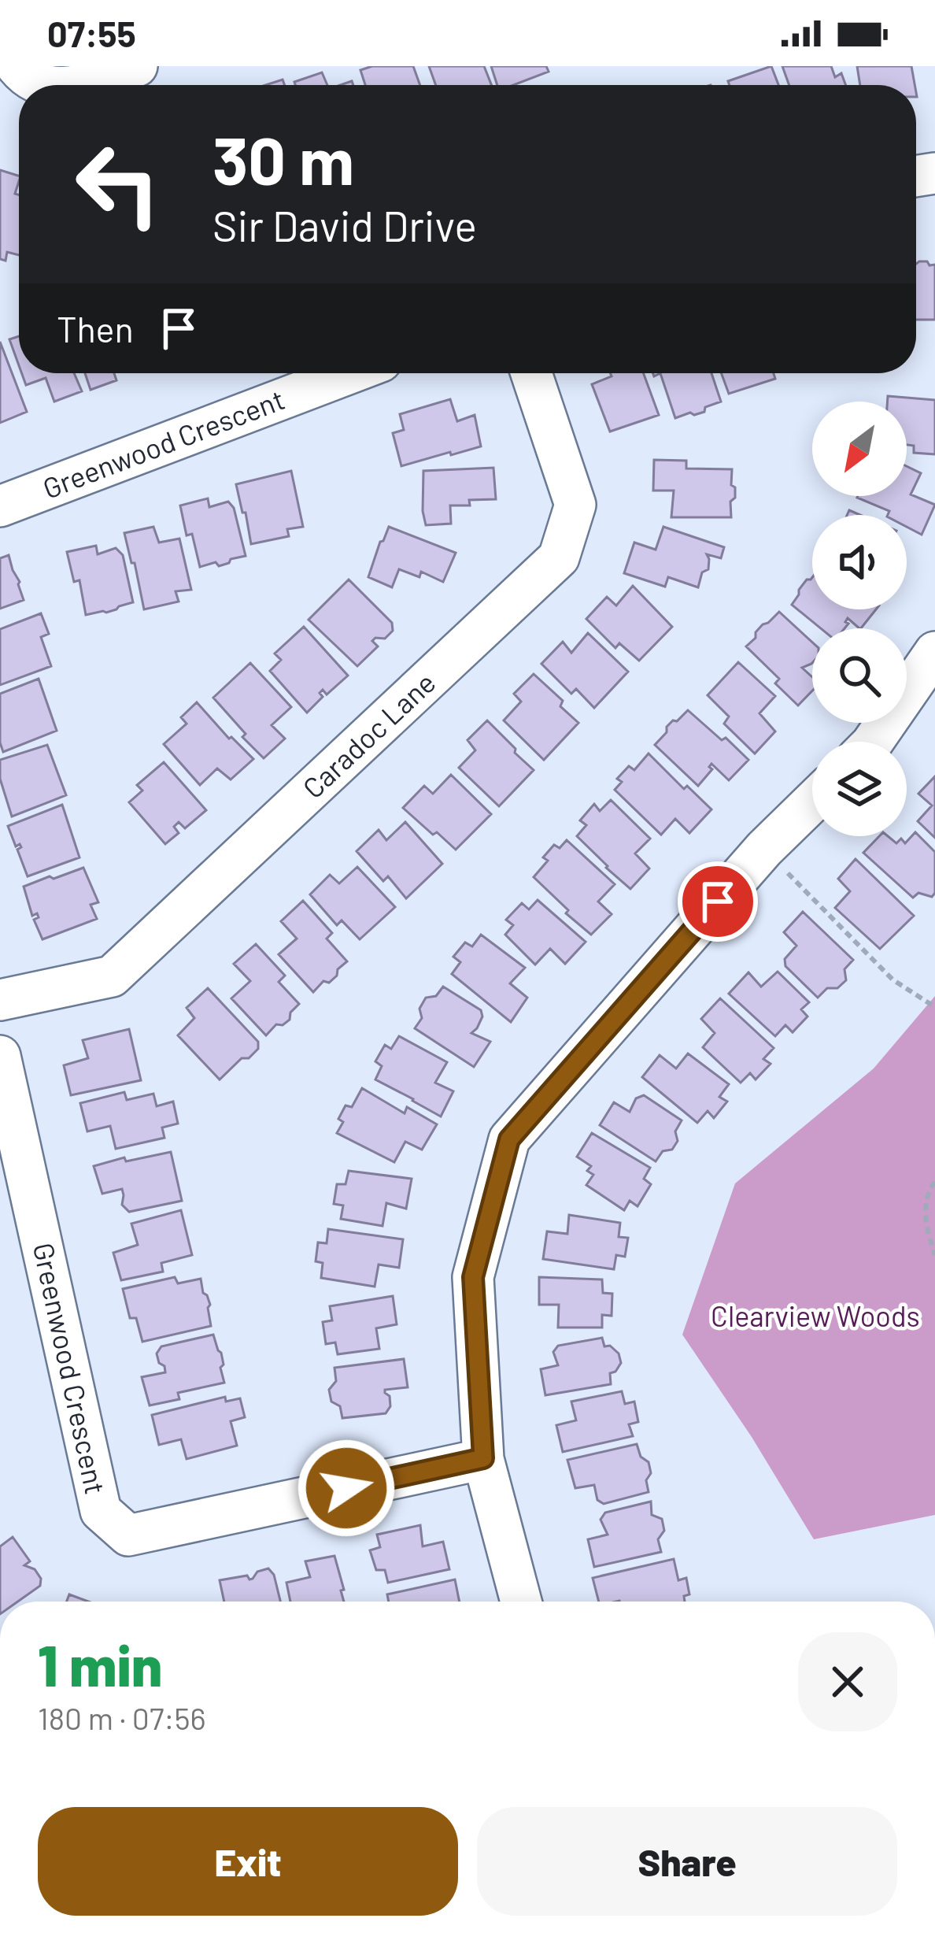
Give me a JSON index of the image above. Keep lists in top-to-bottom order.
{
  "streets": {
    "street": ["Greenwood Crescent", "Caradoc Lane"]
  },
  "parks": ["Clearview Woods"],
  "north": "bottom left",
  "page": {
    "status": "07:55",
    "turn": ["30 m", "Sir David Drive"],
    "then": "Then",
    "heading": ["1 min", "180 m · 07:56"],
    "buttons": ["Exit", "Share"]
  }
}
